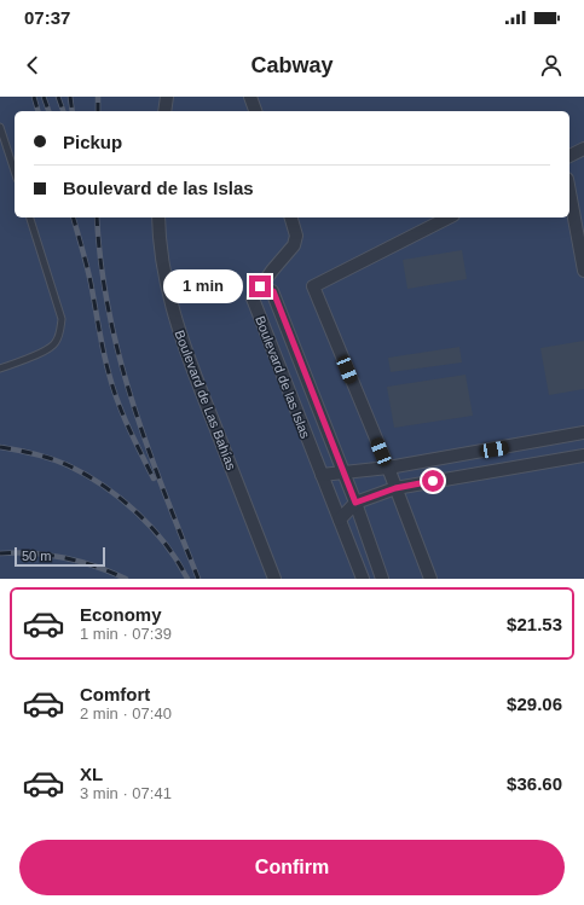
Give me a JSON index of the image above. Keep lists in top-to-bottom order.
{
  "streets": {
    "street": ["Boulevard de las Islas", "Boulevard de Las Bahías"]
  },
  "scale_bar": "50 m",
  "page": {
    "status": "07:37",
    "header": "Cabway",
    "banner": ["Pickup", "Boulevard de las Islas"],
    "bubble": "1 min",
    "scale": "50 m",
    "list": [
      {
        "name": "Economy",
        "note": "1 min · 07:39",
        "value": "$21.53"
      },
      {
        "name": "Comfort",
        "note": "2 min · 07:40",
        "value": "$29.06"
      },
      {
        "name": "XL",
        "note": "3 min · 07:41",
        "value": "$36.60"
      }
    ],
    "buttons": "Confirm"
  }
}
